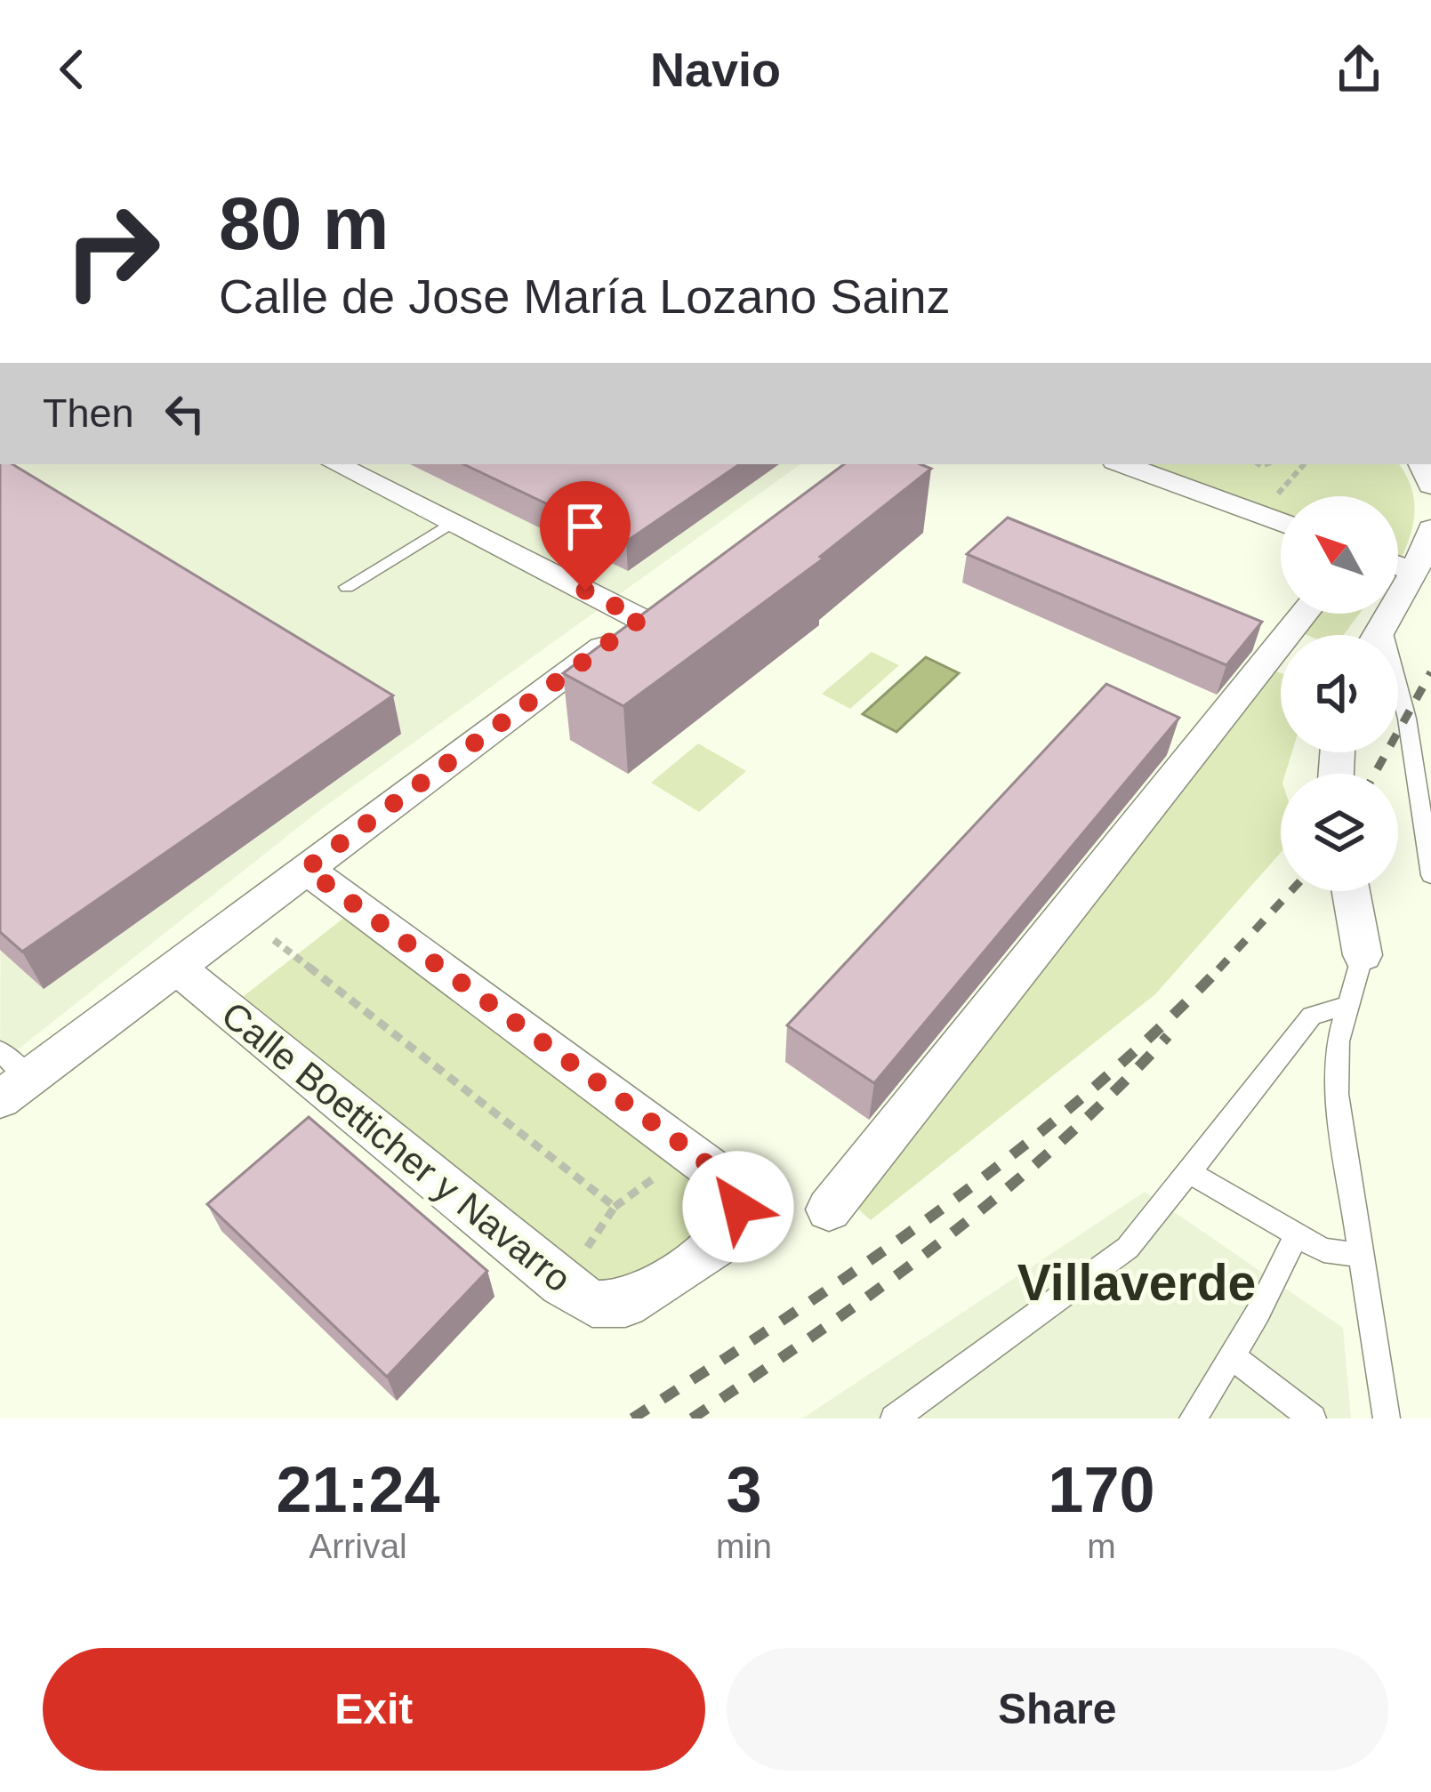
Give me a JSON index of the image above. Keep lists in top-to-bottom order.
{
  "streets": {
    "street": ["Calle Boetticher y Navarro"]
  },
  "districts": ["Villaverde"],
  "north": "top left",
  "page": {
    "header": "Navio",
    "turn": ["80 m", "Calle de Jose María Lozano Sainz"],
    "then": "Then",
    "eta": [
      "21:24",
      "Arrival",
      "3",
      "min",
      "170",
      "m"
    ],
    "buttons": ["Exit", "Share"]
  }
}
